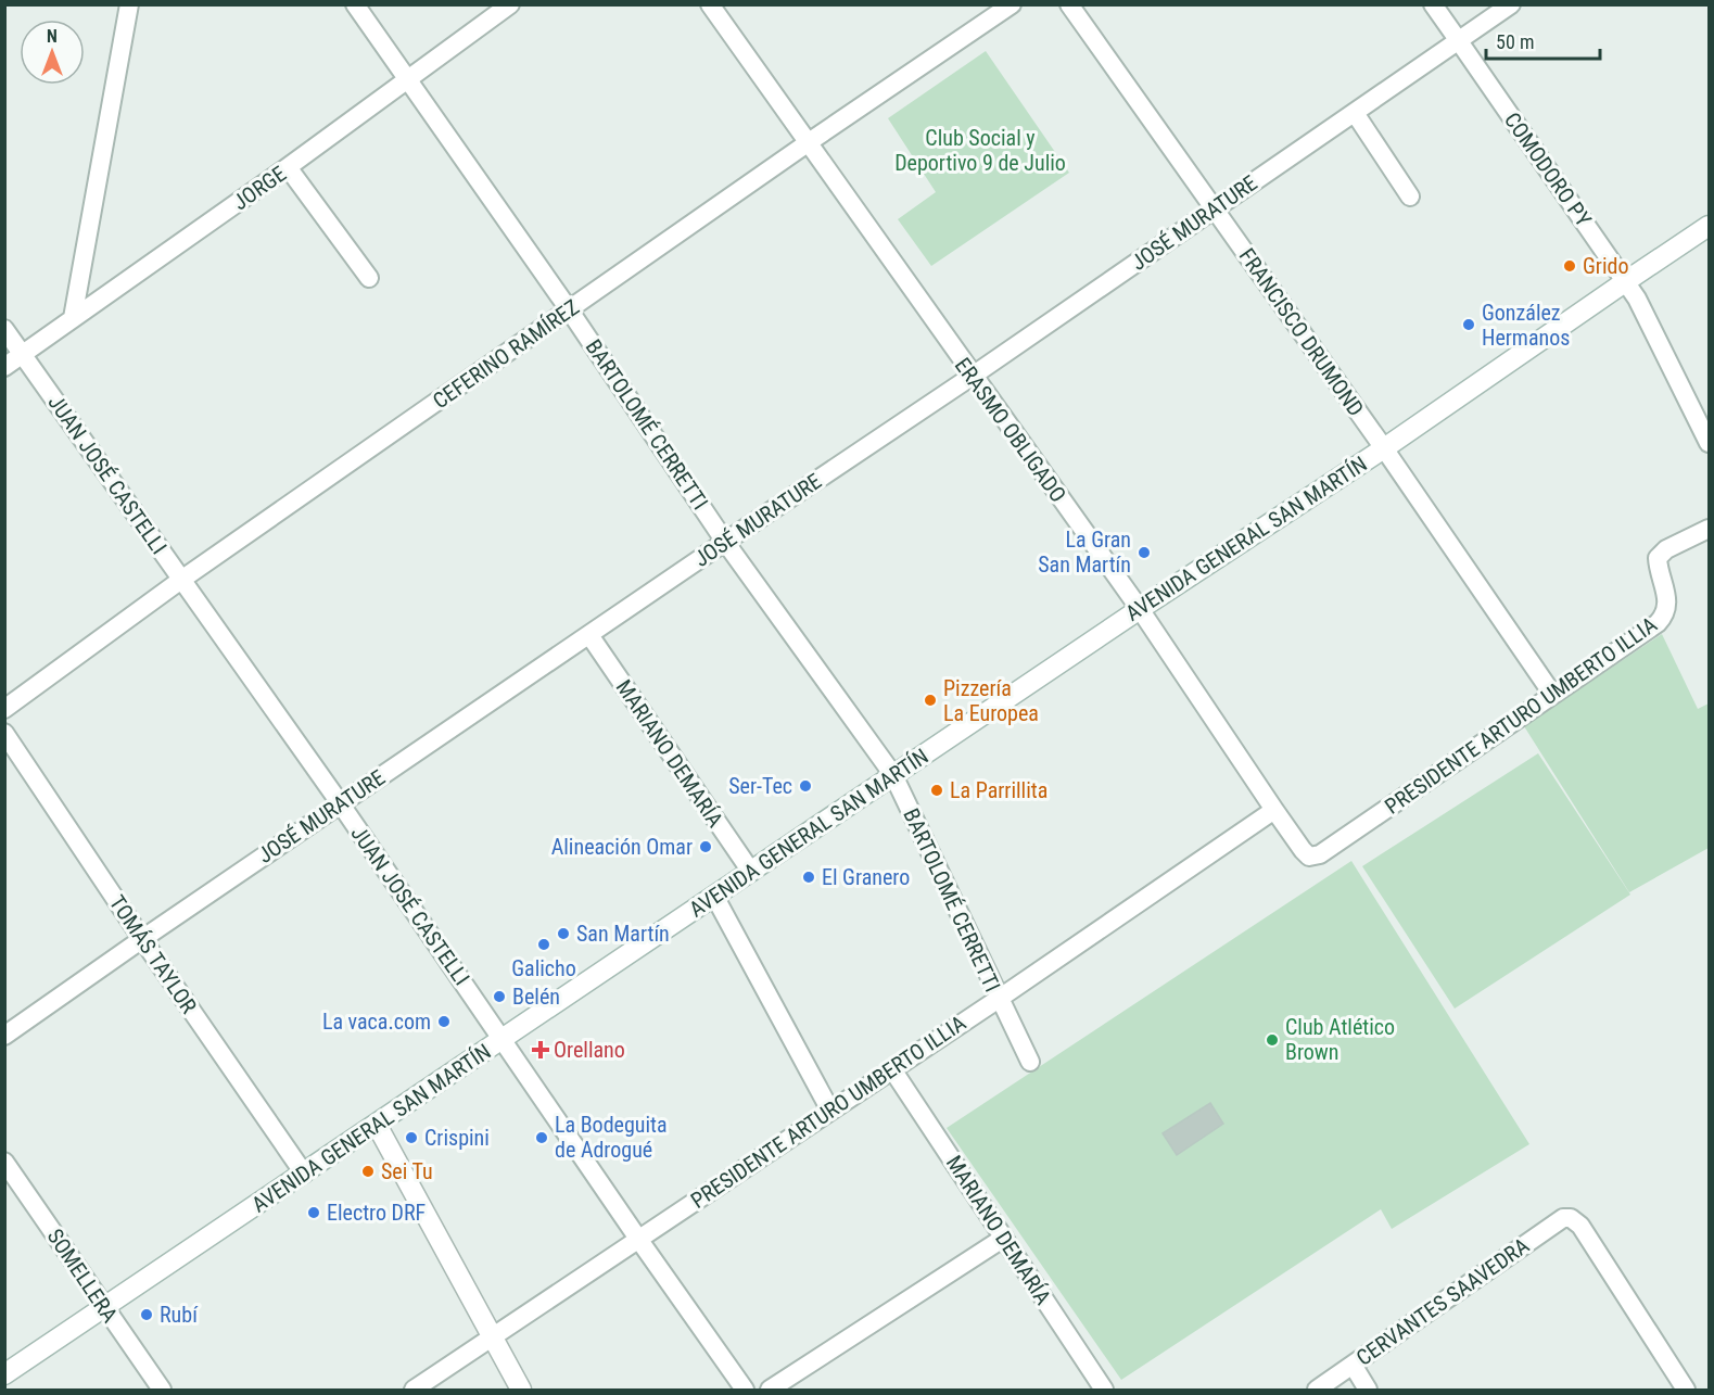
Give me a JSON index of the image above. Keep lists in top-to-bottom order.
{
  "streets": {
    "main road": ["AVENIDA GENERAL SAN MARTÍN"],
    "street": [
      "COMODORO PY",
      "JORGE",
      "JOSÉ MURATURE",
      "FRANCISCO DRUMOND",
      "CEFERINO RAMÍREZ",
      "BARTOLOMÉ CERRETTI",
      "ERASMO OBLIGADO",
      "JUAN JOSÉ CASTELLI",
      "PRESIDENTE ARTURO UMBERTO ILLIA",
      "MARIANO DEMARÍA",
      "TOMÁS TAYLOR",
      "SOMELLERA",
      "CERVANTES SAAVEDRA"
    ]
  },
  "crossings": [
    ["COMODORO PY", "JOSÉ MURATURE"],
    ["COMODORO PY", "AVENIDA GENERAL SAN MARTÍN"],
    ["JORGE", "BARTOLOMÉ CERRETTI"],
    ["JORGE", "JUAN JOSÉ CASTELLI"],
    ["JOSÉ MURATURE", "FRANCISCO DRUMOND"],
    ["JOSÉ MURATURE", "BARTOLOMÉ CERRETTI"],
    ["JOSÉ MURATURE", "ERASMO OBLIGADO"],
    ["JOSÉ MURATURE", "JUAN JOSÉ CASTELLI"],
    ["JOSÉ MURATURE", "MARIANO DEMARÍA"],
    ["JOSÉ MURATURE", "TOMÁS TAYLOR"],
    ["FRANCISCO DRUMOND", "AVENIDA GENERAL SAN MARTÍN"],
    ["FRANCISCO DRUMOND", "PRESIDENTE ARTURO UMBERTO ILLIA"],
    ["CEFERINO RAMÍREZ", "BARTOLOMÉ CERRETTI"],
    ["CEFERINO RAMÍREZ", "ERASMO OBLIGADO"],
    ["CEFERINO RAMÍREZ", "JUAN JOSÉ CASTELLI"],
    ["BARTOLOMÉ CERRETTI", "AVENIDA GENERAL SAN MARTÍN"],
    ["BARTOLOMÉ CERRETTI", "PRESIDENTE ARTURO UMBERTO ILLIA"],
    ["ERASMO OBLIGADO", "AVENIDA GENERAL SAN MARTÍN"],
    ["ERASMO OBLIGADO", "PRESIDENTE ARTURO UMBERTO ILLIA"],
    ["JUAN JOSÉ CASTELLI", "AVENIDA GENERAL SAN MARTÍN"],
    ["JUAN JOSÉ CASTELLI", "PRESIDENTE ARTURO UMBERTO ILLIA"],
    ["AVENIDA GENERAL SAN MARTÍN", "MARIANO DEMARÍA"],
    ["AVENIDA GENERAL SAN MARTÍN", "TOMÁS TAYLOR"],
    ["AVENIDA GENERAL SAN MARTÍN", "SOMELLERA"],
    ["PRESIDENTE ARTURO UMBERTO ILLIA", "MARIANO DEMARÍA"]
  ],
  "parks": ["Club Social y Deportivo 9 de Julio"],
  "places": {
    "other": [
      "Grido",
      "González Hermanos",
      "La Gran San Martín",
      "Pizzería La Europea",
      "Ser-Tec",
      "La Parrillita",
      "Alineación Omar",
      "El Granero",
      "San Martín",
      "Galicho",
      "Belén",
      "La vaca.com",
      "Club Atlético Brown",
      "Crispini",
      "La Bodeguita de Adrogué",
      "Sei Tu",
      "Electro DRF",
      "Rubí"
    ],
    "health": ["Orellano"]
  },
  "scale_bar": "50 m",
  "north": "top"
}
